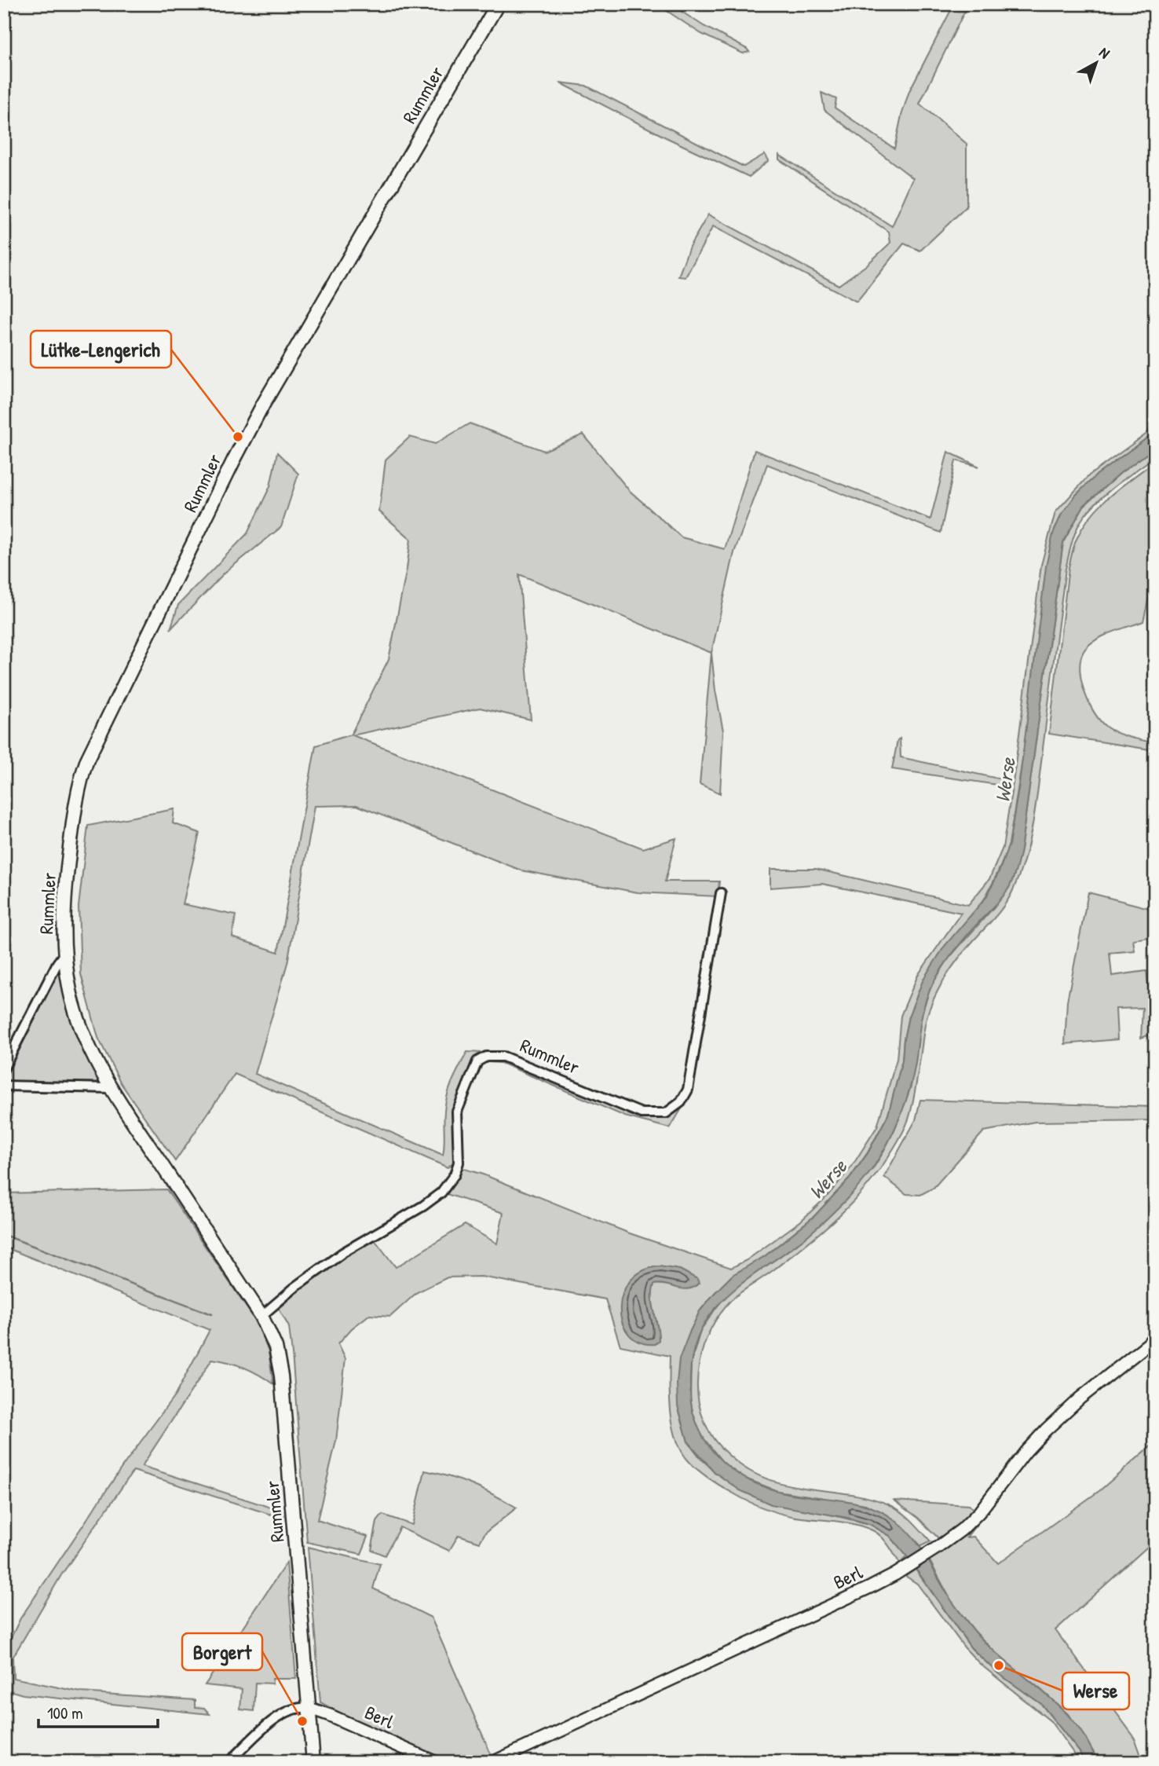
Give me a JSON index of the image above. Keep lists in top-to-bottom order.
{
  "streets": {
    "main road": ["Rummler"],
    "street": ["Berl"]
  },
  "crossings": [
    ["Rummler", "Berl"]
  ],
  "water": ["Werse"],
  "places": ["Lütke-Lengerich", "Werse", "Borgert"],
  "scale_bar": "100 m",
  "north": "top right"
}
